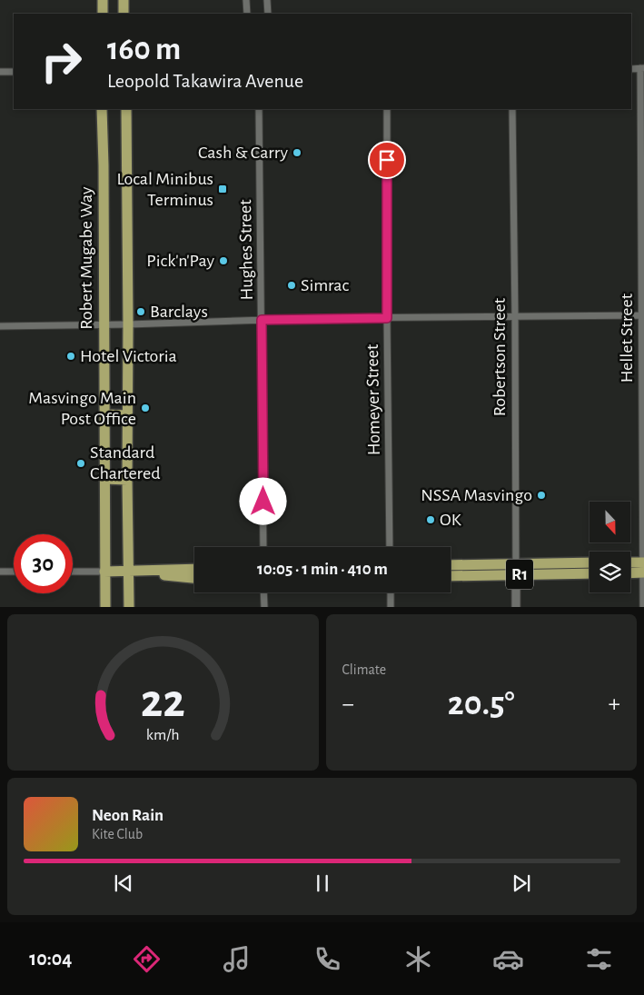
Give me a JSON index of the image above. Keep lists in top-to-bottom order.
{
  "streets": {
    "highway": ["Robert Mugabe Way", "R1"],
    "street": [
      "Hughes Street",
      "Hellet Street",
      "Robertson Street",
      "Homeyer Street"
    ]
  },
  "crossings": [
    ["Robertson Street", "R1"]
  ],
  "places": {
    "other": [
      "Cash & Carry",
      "Pick'n'Pay",
      "Simrac",
      "Barclays",
      "Hotel Victoria",
      "Masvingo Main Post Office",
      "Standard Chartered",
      "NSSA Masvingo",
      "OK"
    ],
    "transit": ["Local Minibus Terminus"]
  },
  "north": "bottom",
  "page": {
    "turn": ["160 m", "Leopold Takawira Avenue"],
    "limit": "30",
    "trip": "10:05 · 1 min · 410 m",
    "tile": "Climate",
    "heat": ["−", "20.5°", "+"],
    "song": ["Neon Rain", "Kite Club"],
    "tabs": "10:04",
    "gauge": ["22", "km/h"]
  }
}
